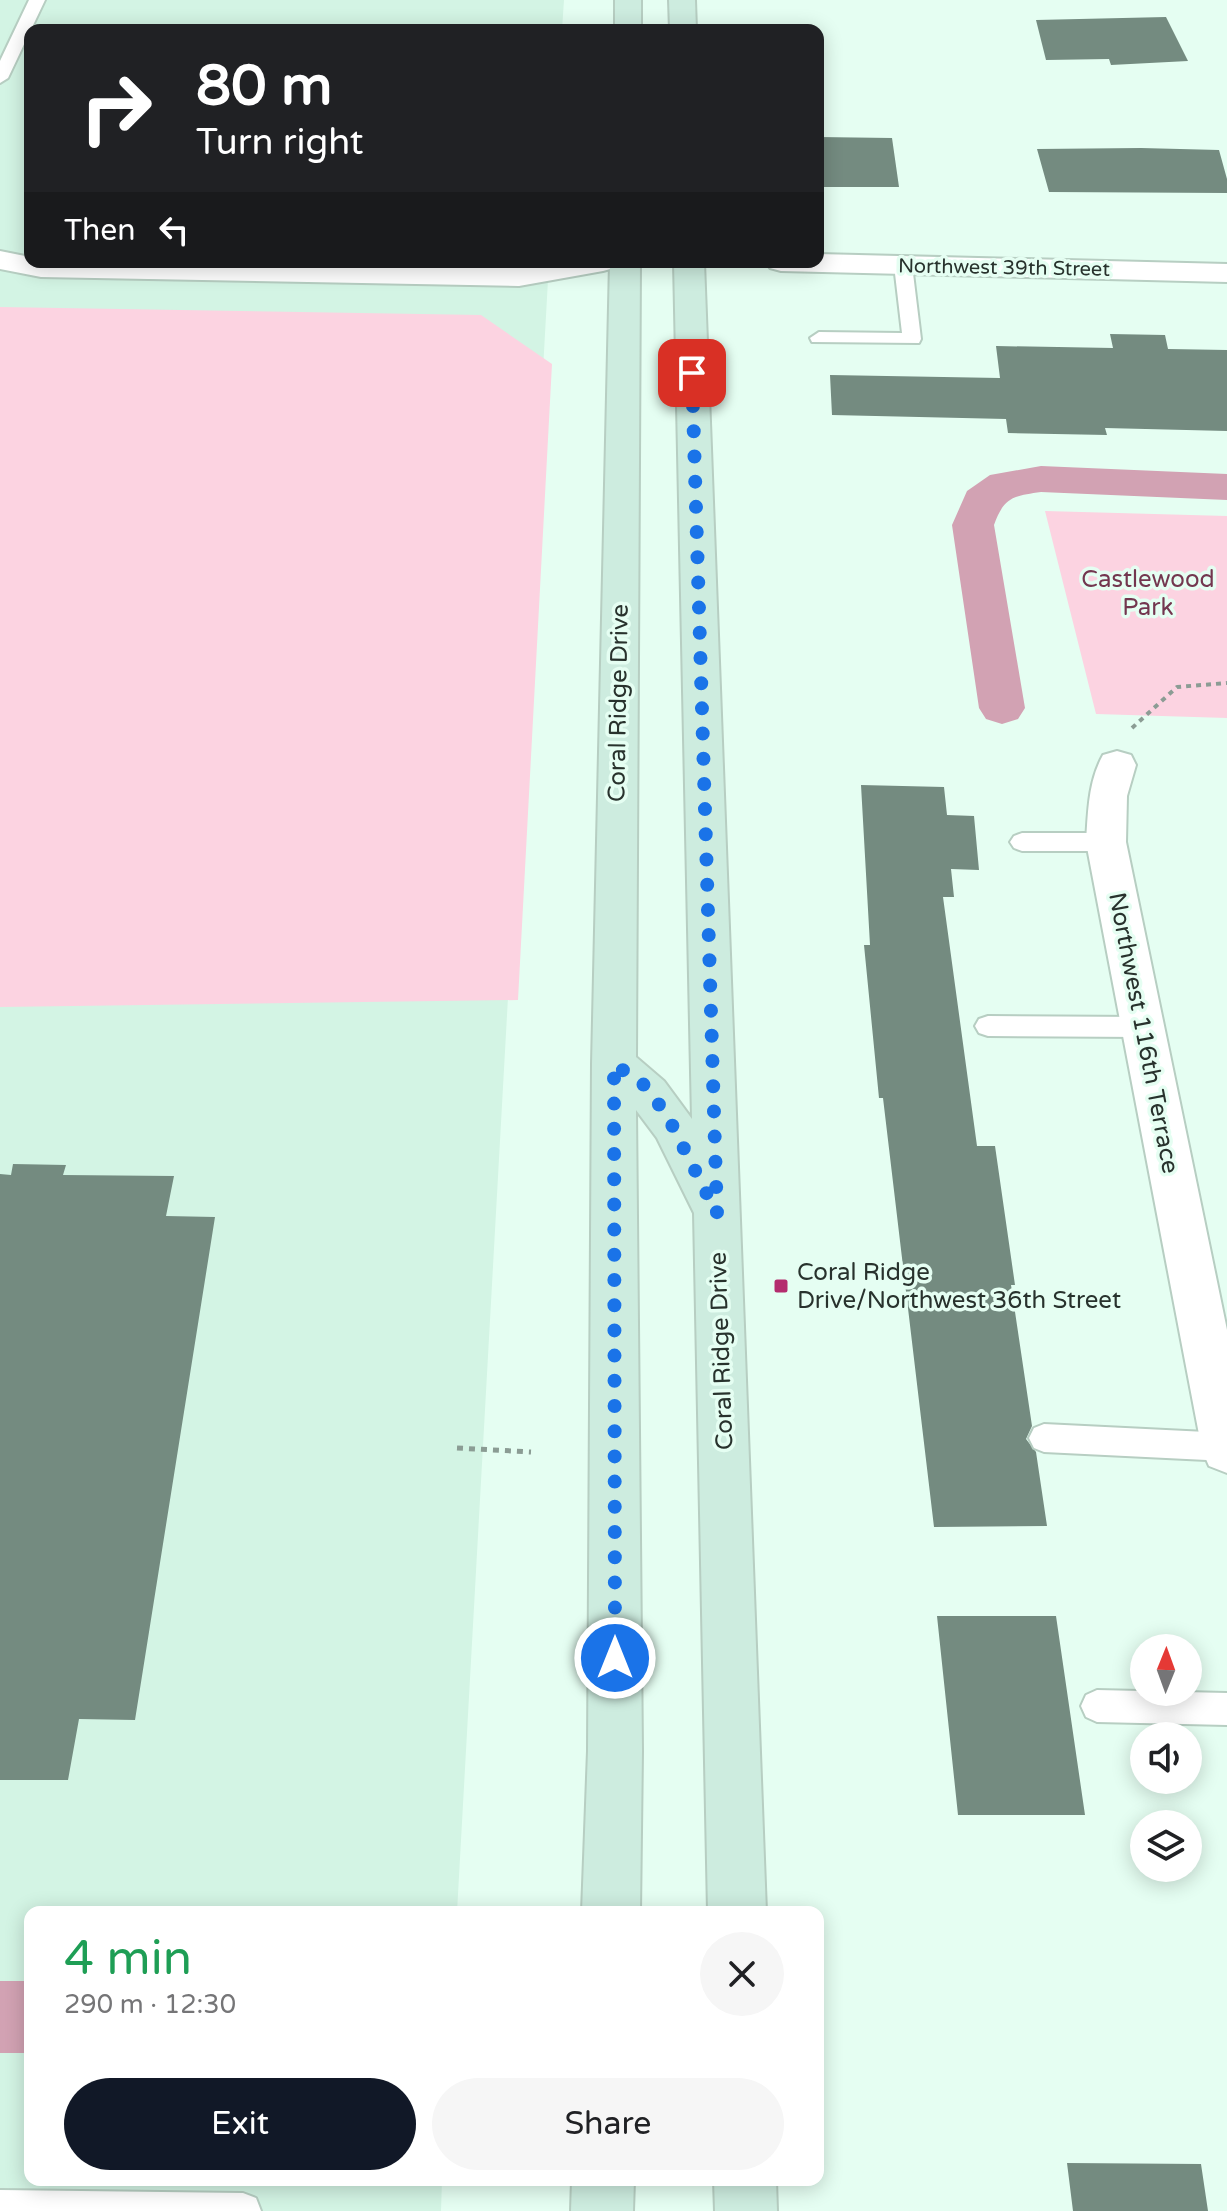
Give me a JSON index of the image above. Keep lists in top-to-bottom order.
{
  "streets": {
    "main road": ["Coral Ridge Drive"],
    "street": ["Northwest 39th Street", "Northwest 116th Terrace"]
  },
  "parks": ["Castlewood Park"],
  "places": {
    "transit": ["Coral Ridge Drive/Northwest 36th Street"]
  },
  "north": "top",
  "page": {
    "turn": ["80 m", "Turn right"],
    "then": "Then",
    "heading": ["4 min", "290 m · 12:30"],
    "buttons": ["Exit", "Share"]
  }
}
